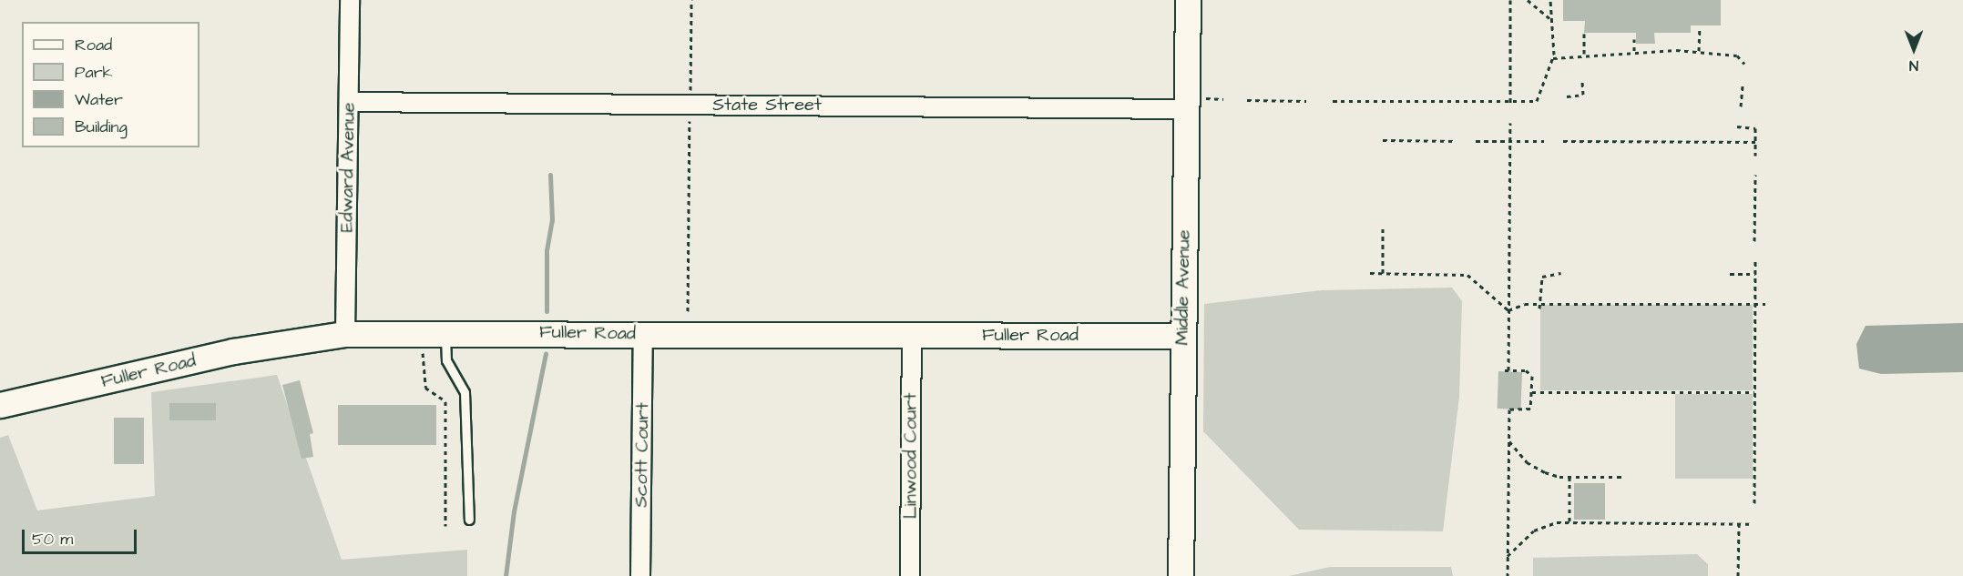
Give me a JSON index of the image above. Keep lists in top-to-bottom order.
{
  "streets": {
    "street": [
      "State Street",
      "Edward Avenue",
      "Middle Avenue",
      "Fuller Road",
      "Scott Court",
      "Linwood Court"
    ]
  },
  "crossings": [
    ["State Street", "Edward Avenue"],
    ["State Street", "Middle Avenue"],
    ["Edward Avenue", "Fuller Road"],
    ["Middle Avenue", "Fuller Road"],
    ["Fuller Road", "Scott Court"],
    ["Fuller Road", "Linwood Court"]
  ],
  "legend": [
    "Road",
    "Park",
    "Water",
    "Building"
  ],
  "scale_bar": "50 m",
  "north": "bottom"
}
